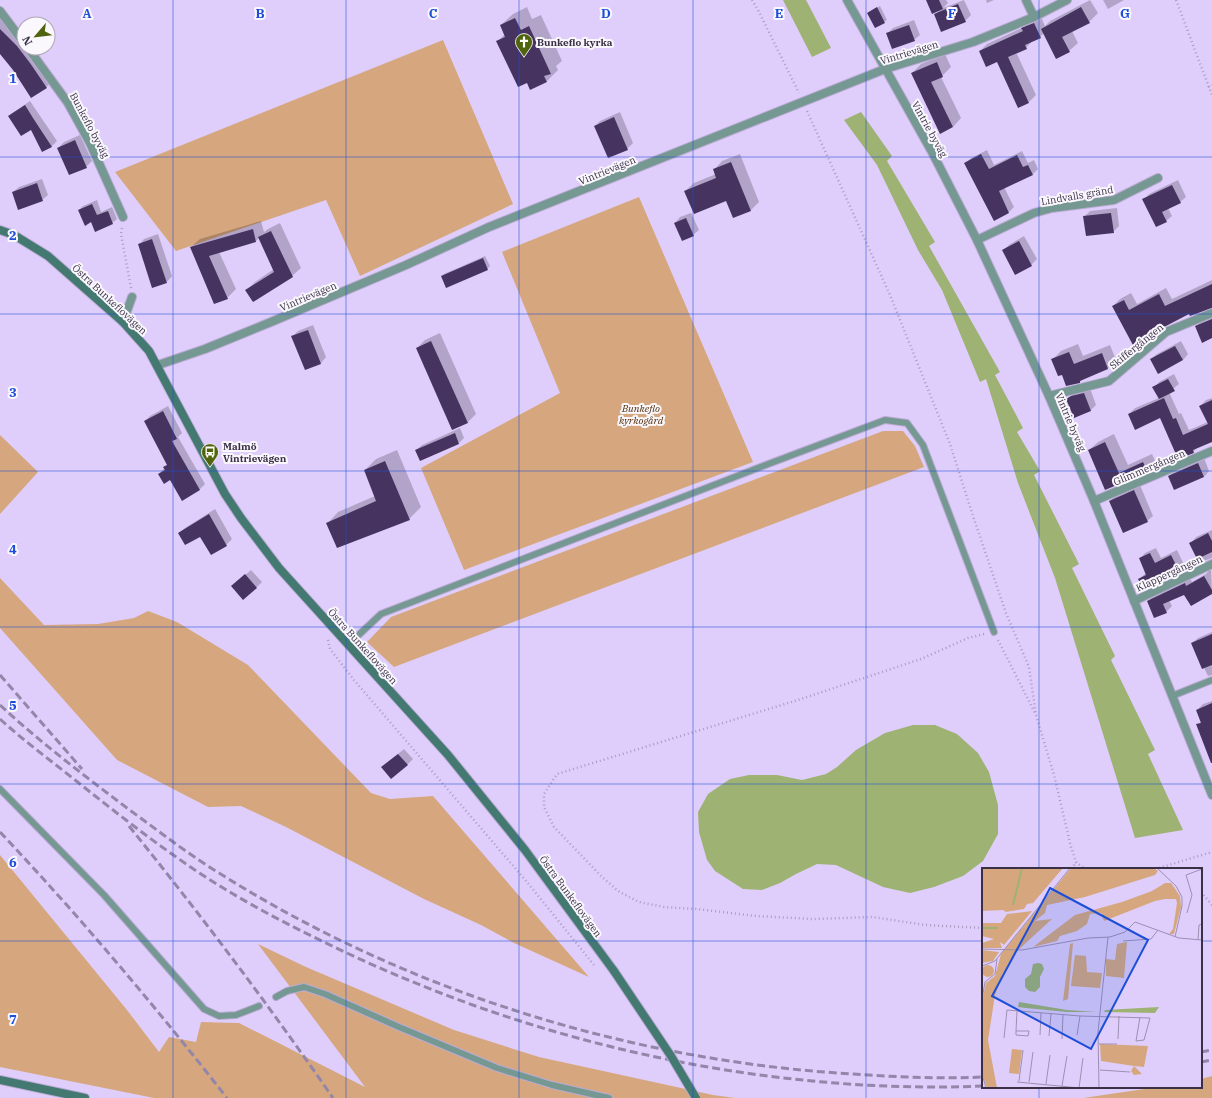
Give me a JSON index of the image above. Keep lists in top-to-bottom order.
{
  "streets": {
    "street": [
      "Vintrievägen",
      "Bunkeflo byväg",
      "Vintrie byväg",
      "Lindvalls gränd",
      "Östra Bunkeflovägen",
      "Skiffergången",
      "Glimmergången",
      "Klappergången"
    ]
  },
  "crossings": [
    ["Vintrievägen", "Vintrie byväg"],
    ["Vintrievägen", "Östra Bunkeflovägen"],
    ["Vintrie byväg", "Lindvalls gränd"],
    ["Vintrie byväg", "Skiffergången"],
    ["Vintrie byväg", "Glimmergången"],
    ["Vintrie byväg", "Klappergången"]
  ],
  "parks": ["Bunkeflo kyrkogård"],
  "places": {
    "church": ["Bunkeflo kyrka"],
    "bus stop": ["Malmö Vintrievägen"]
  },
  "north": "bottom left",
  "grid": {
    "columns": [
      "A",
      "B",
      "C",
      "D",
      "E",
      "F",
      "G"
    ],
    "rows": [
      "1",
      "2",
      "3",
      "4",
      "5",
      "6",
      "7"
    ]
  }
}
